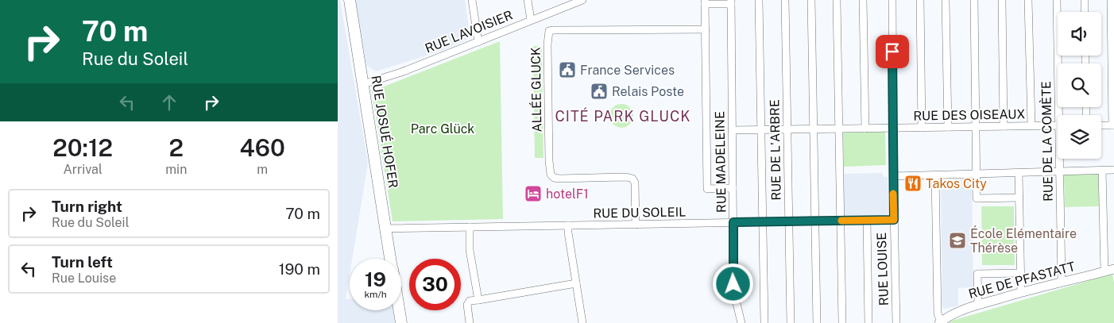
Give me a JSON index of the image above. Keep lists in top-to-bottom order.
{
  "streets": {
    "main road": ["RUE JOSUÉ HOFER"],
    "street": [
      "RUE LAVOISIER",
      "ALLÉE GLUCK",
      "RUE DES OISEAUX",
      "RUE DE LA COMÈTE",
      "RUE DE L'ARBRE",
      "RUE MADELEINE",
      "RUE DU SOLEIL",
      "RUE LOUISE",
      "RUE DE PFASTATT"
    ]
  },
  "crossings": [
    ["RUE LAVOISIER", "RUE JOSUÉ HOFER"],
    ["ALLÉE GLUCK", "RUE DU SOLEIL"],
    ["RUE DES OISEAUX", "RUE DE L'ARBRE"],
    ["RUE DES OISEAUX", "RUE MADELEINE"],
    ["RUE DES OISEAUX", "RUE LOUISE"],
    ["RUE JOSUÉ HOFER", "RUE DU SOLEIL"],
    ["RUE DE LA COMÈTE", "RUE DE PFASTATT"],
    ["RUE DE L'ARBRE", "RUE DU SOLEIL"],
    ["RUE MADELEINE", "RUE DU SOLEIL"],
    ["RUE DU SOLEIL", "RUE LOUISE"]
  ],
  "districts": ["CITÉ PARK GLUCK"],
  "parks": ["Parc Glück"],
  "places": {
    "public building": ["France Services", "Relais Poste"],
    "restaurant": ["Takos City"],
    "hotel": ["hotelF1"],
    "school or university": ["École Elémentaire Thérèse"]
  },
  "page": {
    "turn": ["70 m", "Rue du Soleil"],
    "eta": [
      "20:12",
      "Arrival",
      "2",
      "min",
      "460",
      "m"
    ],
    "list": [
      {
        "name": "Turn right",
        "note": "Rue du Soleil",
        "value": "70 m"
      },
      {
        "name": "Turn left",
        "note": "Rue Louise",
        "value": "190 m"
      }
    ],
    "speed": "19 km/h",
    "limit": "30"
  }
}
